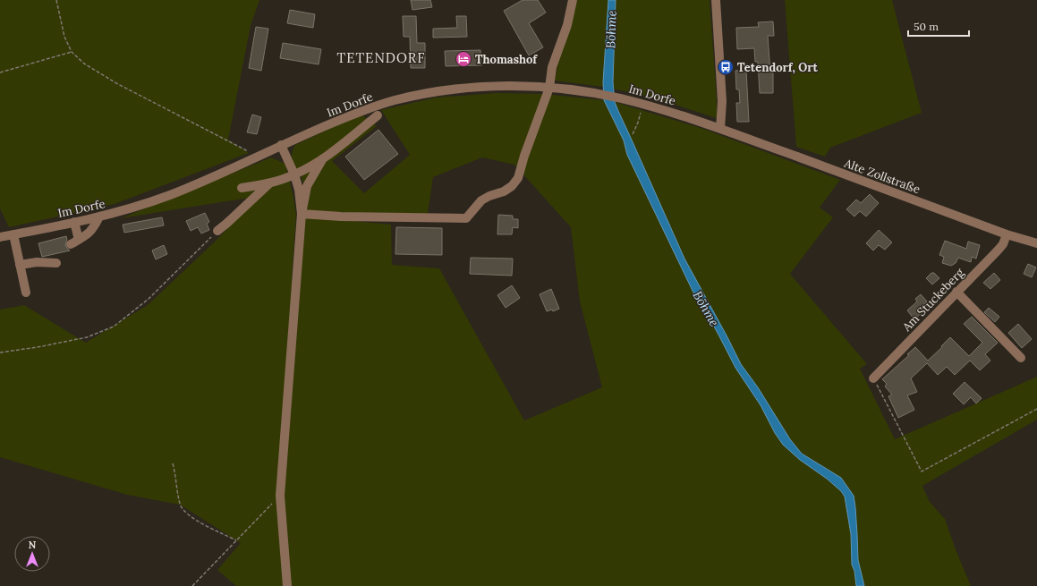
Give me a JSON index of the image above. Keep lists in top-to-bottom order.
{
  "streets": {
    "street": ["Im Dorfe", "Alte Zollstraße", "Am Stuckeberg"]
  },
  "crossings": [
    ["Im Dorfe", "Alte Zollstraße"],
    ["Alte Zollstraße", "Am Stuckeberg"]
  ],
  "districts": ["TETENDORF"],
  "water": ["Böhme"],
  "places": {
    "hotel": ["Thomashof"],
    "bus stop": ["Tetendorf, Ort"]
  },
  "scale_bar": "50 m",
  "north": "top"
}
